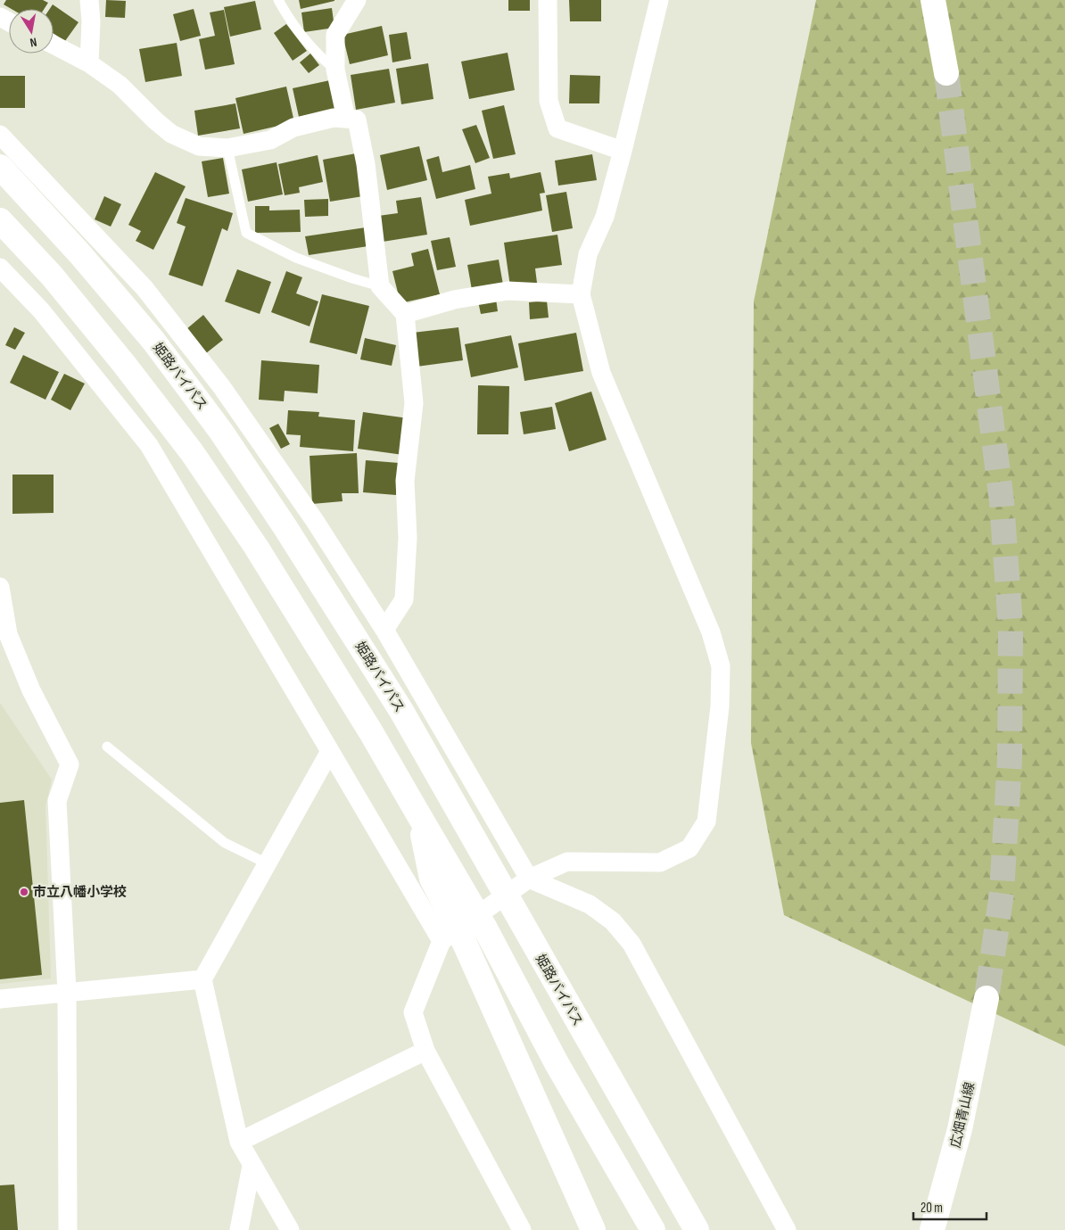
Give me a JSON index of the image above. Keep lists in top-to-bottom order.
{
  "streets": {
    "main road": ["姫路バイパス", "広畑青山線"]
  },
  "places": ["市立八幡小学校"],
  "scale_bar": "20 m",
  "north": "bottom"
}
